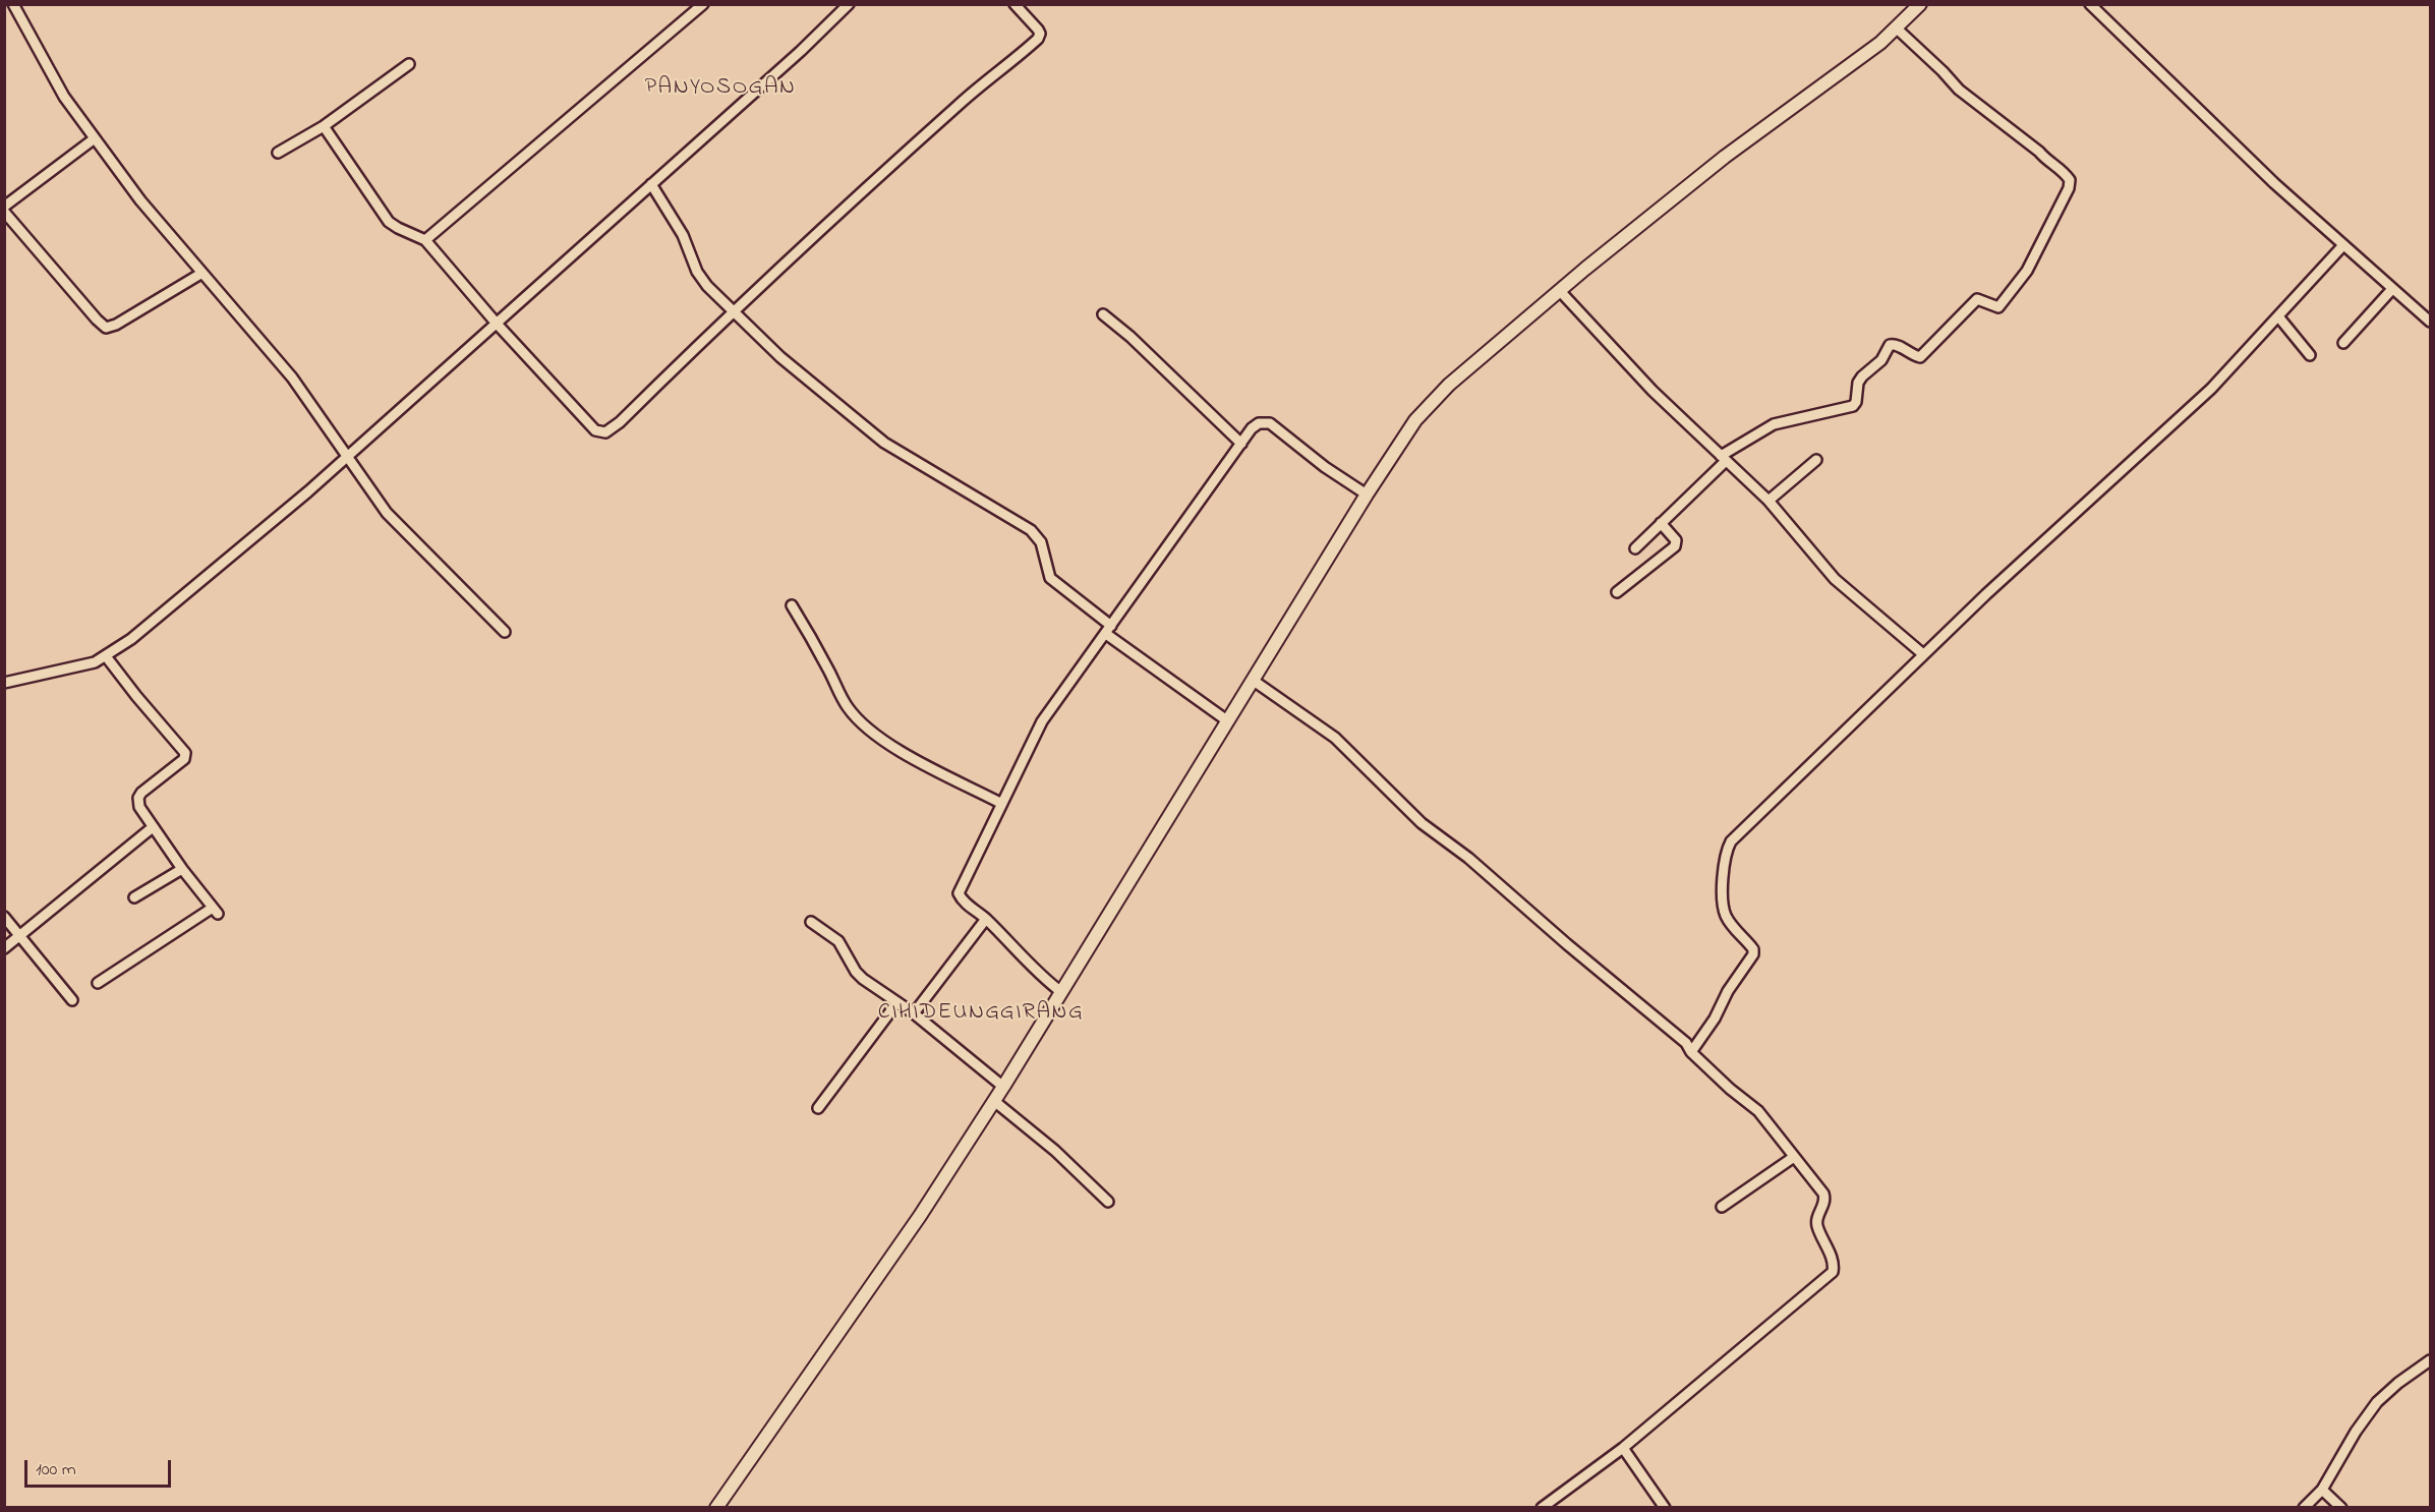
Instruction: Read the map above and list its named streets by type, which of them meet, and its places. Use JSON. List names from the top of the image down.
{
  "districts": ["PANYOSOGAN", "CIHIDEUNGGIRANG"],
  "scale_bar": "100 m"
}
